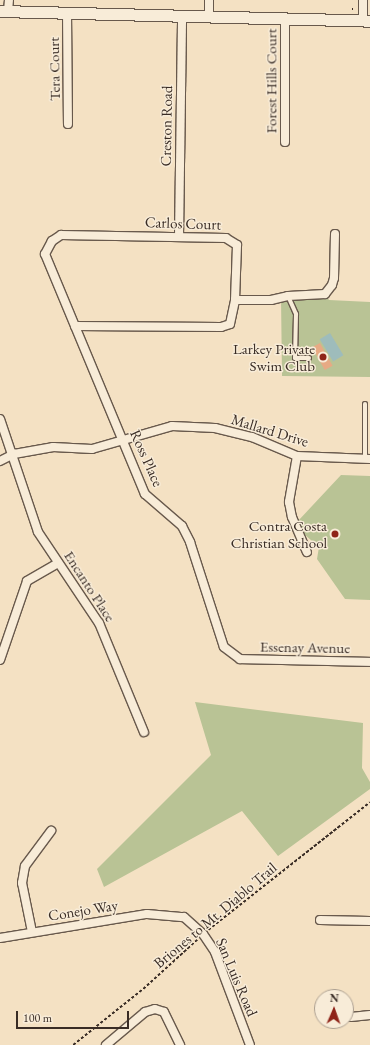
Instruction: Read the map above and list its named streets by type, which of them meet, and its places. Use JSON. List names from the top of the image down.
{
  "streets": {
    "street": [
      "Tera Court",
      "Forest Hills Court",
      "Creston Road",
      "Carlos Court",
      "Mallard Drive",
      "Ross Place",
      "Encanto Place",
      "Essenay Avenue",
      "Conejo Way",
      "San Luis Road"
    ],
    "path": ["Briones to Mt. Diablo Trail"]
  },
  "crossings": [
    ["Creston Road", "Carlos Court"],
    ["Carlos Court", "Ross Place"],
    ["Mallard Drive", "Ross Place"],
    ["Mallard Drive", "Encanto Place"],
    ["Ross Place", "Essenay Avenue"],
    ["Conejo Way", "San Luis Road"],
    ["Briones to Mt. Diablo Trail", "San Luis Road"]
  ],
  "places": ["Larkey Private Swim Club", "Contra Costa Christian School"],
  "scale_bar": "100 m",
  "north": "top"
}
